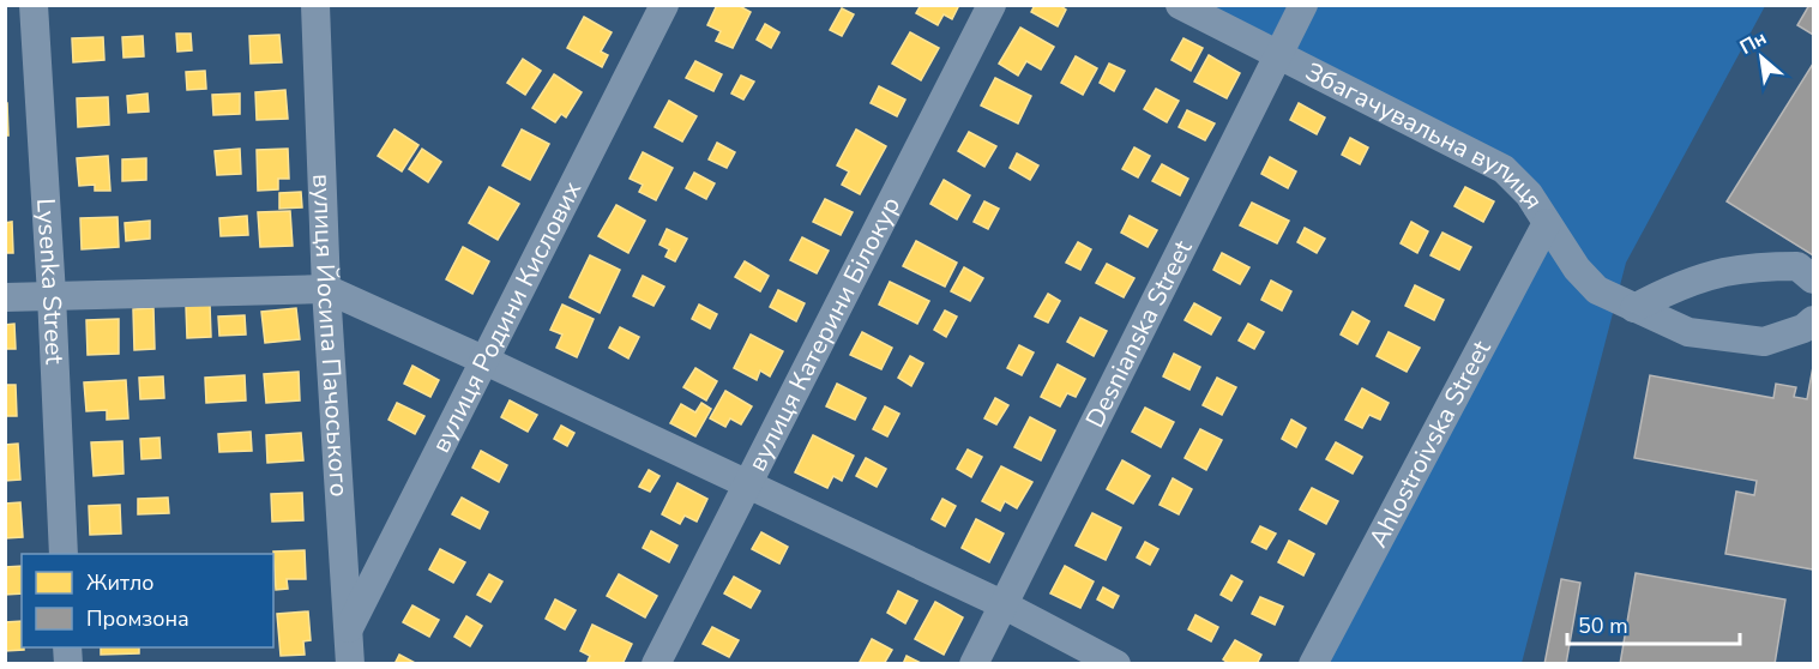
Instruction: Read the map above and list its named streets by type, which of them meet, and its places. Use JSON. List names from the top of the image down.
{
  "streets": {
    "street": [
      "Збагачувальна вулиця",
      "Lysenka Street",
      "вулиця Родини Кислових",
      "вулиця Йосипа Пачоського",
      "вулиця Катерини Білокур",
      "Desnianska Street",
      "Ahlostroivska Street"
    ]
  },
  "crossings": [
    ["Збагачувальна вулиця", "Desnianska Street"],
    ["Збагачувальна вулиця", "Ahlostroivska Street"],
    ["вулиця Родини Кислових", "вулиця Йосипа Пачоського"]
  ],
  "legend": ["Житло", "Промзона"],
  "scale_bar": "50 m",
  "north": "top left"
}
